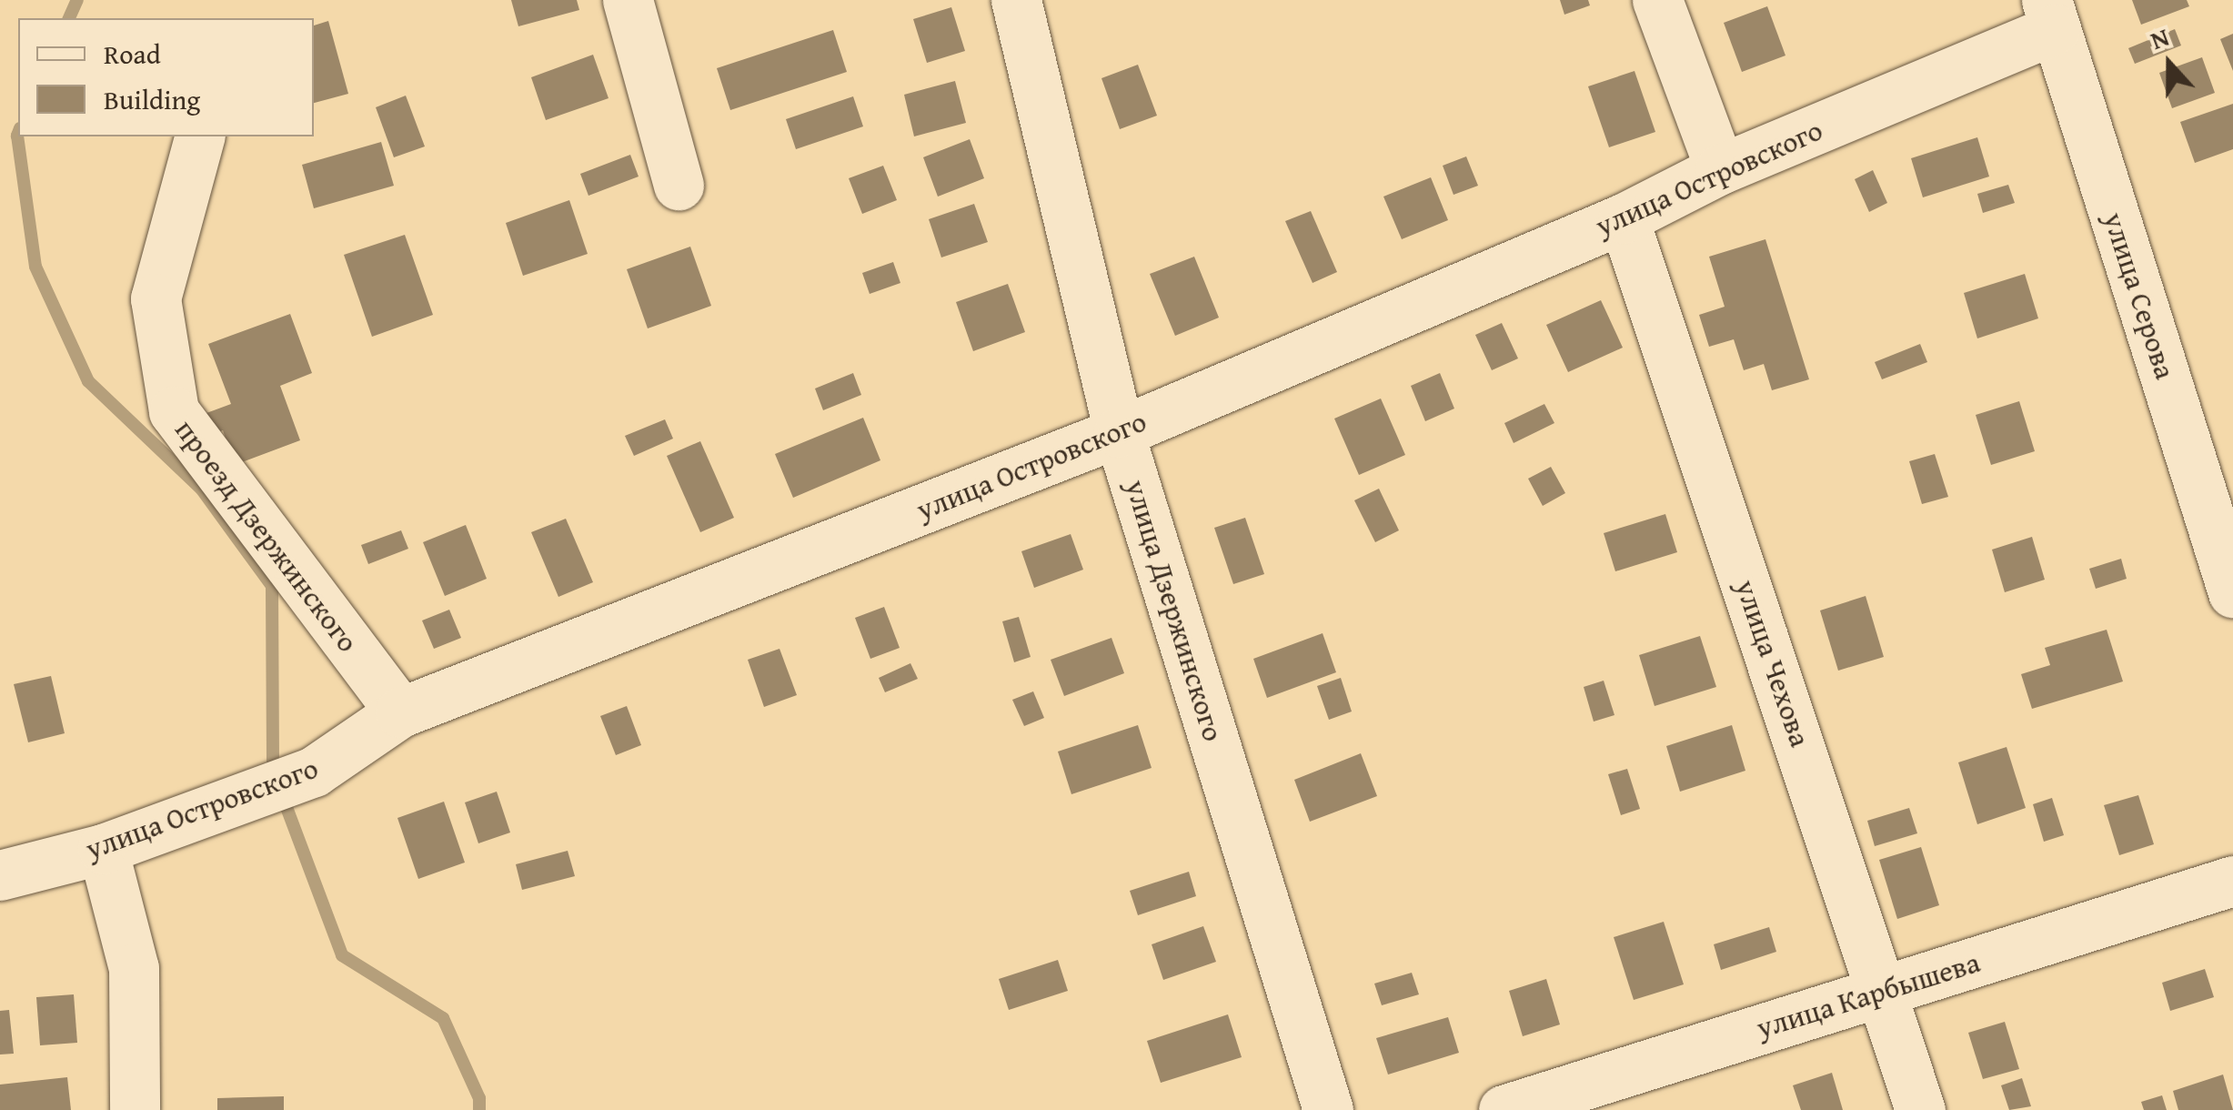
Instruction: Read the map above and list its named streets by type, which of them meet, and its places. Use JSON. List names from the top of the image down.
{
  "streets": {
    "street": [
      "улица Островского",
      "улица Серова",
      "проезд Дзержинского",
      "улица Дзержинского",
      "улица Чехова",
      "улица Карбышева"
    ]
  },
  "crossings": [
    ["улица Островского", "улица Серова"],
    ["улица Островского", "проезд Дзержинского"],
    ["улица Островского", "улица Дзержинского"],
    ["улица Островского", "улица Чехова"],
    ["улица Чехова", "улица Карбышева"]
  ],
  "legend": ["Road", "Building"],
  "north": "top"
}
